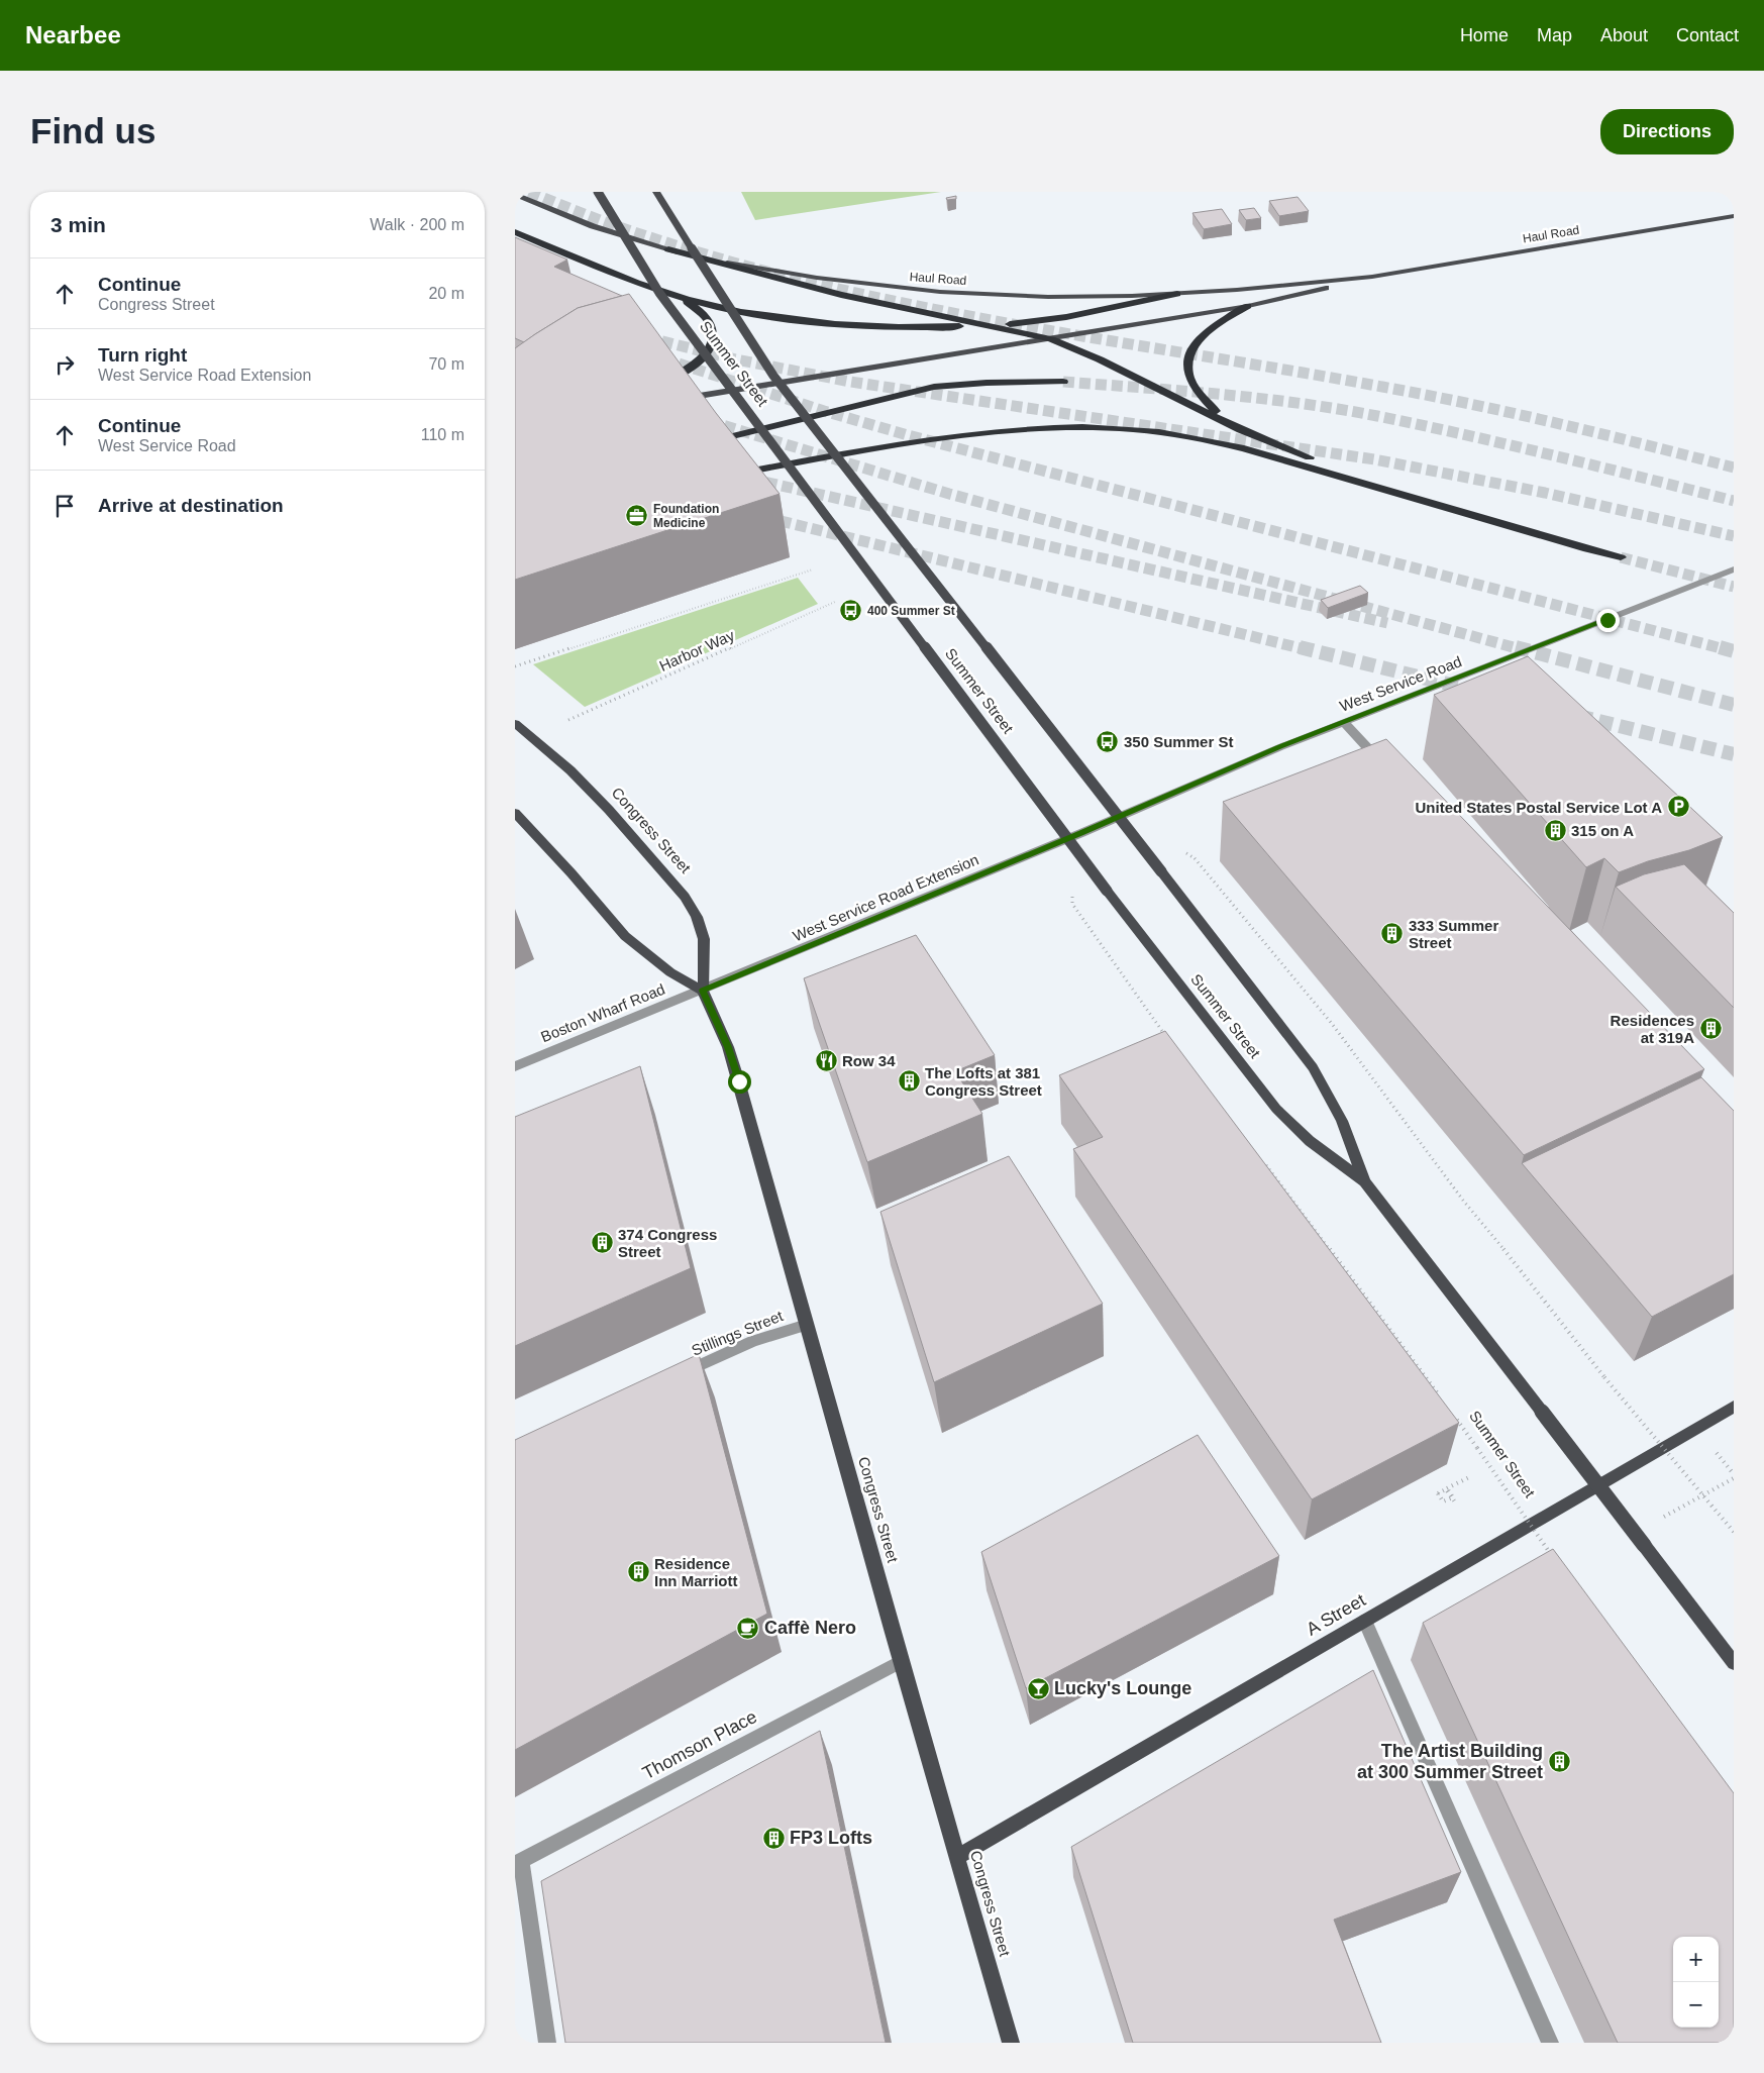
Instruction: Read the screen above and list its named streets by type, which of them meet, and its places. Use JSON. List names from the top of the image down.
{
  "streets": {
    "main road": [
      "Haul Road",
      "Summer Street",
      "Congress Street",
      "A Street"
    ],
    "street": [
      "West Service Road",
      "West Service Road Extension",
      "Boston Wharf Road",
      "Stillings Street",
      "Thomson Place"
    ],
    "path": ["Harbor Way"]
  },
  "crossings": [
    ["West Service Road", "West Service Road Extension"],
    ["Congress Street", "West Service Road Extension"],
    ["Congress Street", "Boston Wharf Road"],
    ["Congress Street", "Stillings Street"],
    ["Congress Street", "A Street"],
    ["Congress Street", "Thomson Place"],
    ["West Service Road Extension", "Boston Wharf Road"]
  ],
  "places": {
    "office": ["Foundation Medicine"],
    "bus stop": ["400 Summer St", "350 Summer St"],
    "parking": ["United States Postal Service Lot A"],
    "building": [
      "315 on A",
      "333 Summer Street",
      "Residences at 319A",
      "The Lofts at 381 Congress Street",
      "374 Congress Street",
      "Residence Inn Marriott",
      "The Artist Building at 300 Summer Street",
      "FP3 Lofts"
    ],
    "restaurant": ["Row 34"],
    "cafe": ["Caffè Nero"],
    "bar": ["Lucky's Lounge"]
  },
  "page": {
    "header": "Nearbee",
    "nav": [
      "Home",
      "Map",
      "About",
      "Contact"
    ],
    "buttons": "Directions",
    "title": "Find us",
    "heading": ["3 min", "Walk · 200 m"],
    "list": [
      ["Continue", "Congress Street", "20 m"],
      ["Turn right", "West Service Road Extension", "70 m"],
      ["Continue", "West Service Road", "110 m"],
      "Arrive at destination"
    ],
    "map_buttons": ["+", "−"]
  }
}
